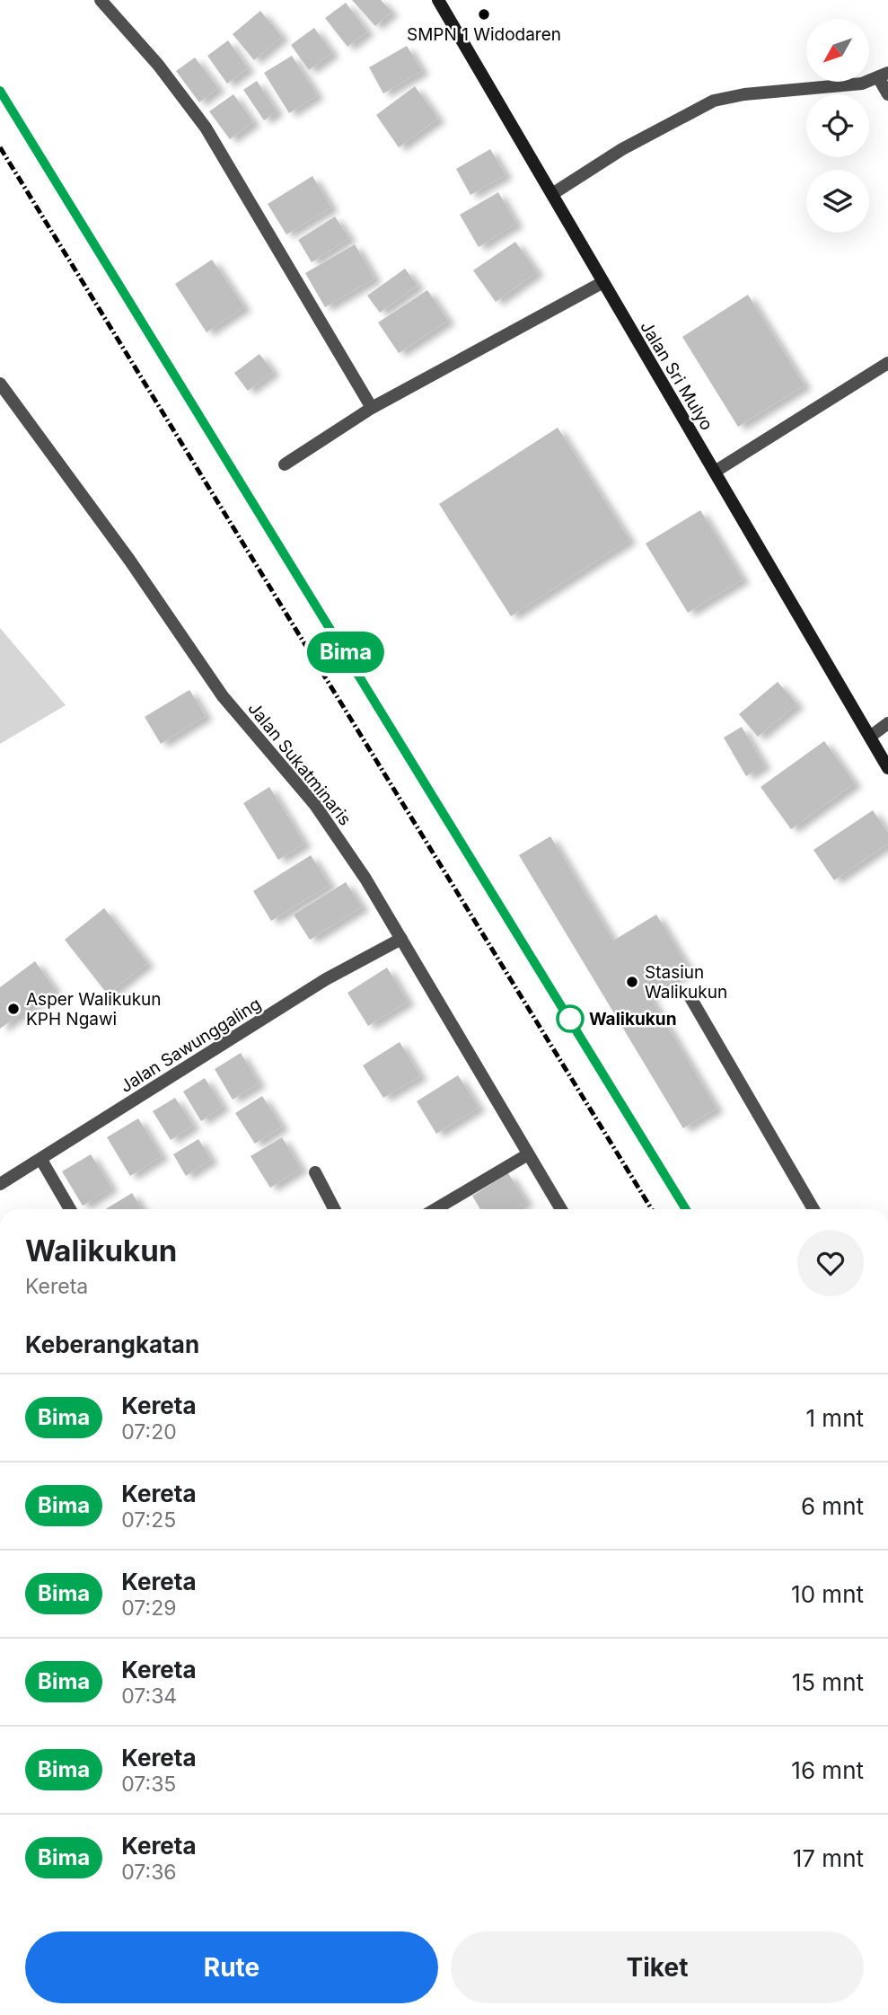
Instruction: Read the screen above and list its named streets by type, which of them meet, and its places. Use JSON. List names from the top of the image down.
{
  "streets": {
    "main road": ["Jalan Sri Mulyo"],
    "street": ["Jalan Sukatminaris", "Jalan Sawunggaling"]
  },
  "crossings": [
    ["Jalan Sukatminaris", "Jalan Sawunggaling"]
  ],
  "places": [
    "SMPN 1 Widodaren",
    "Stasiun Walikukun",
    "Asper Walikukun KPH Ngawi",
    "Walikukun"
  ],
  "north": "bottom left",
  "page": {
    "on_map": "Bima",
    "heading": [
      ["Walikukun", "Kereta"],
      "Keberangkatan"
    ],
    "list": [
      {
        "mark": "Bima",
        "name": "Kereta",
        "note": "07:20",
        "value": "1 mnt"
      },
      {
        "mark": "Bima",
        "name": "Kereta",
        "note": "07:25",
        "value": "6 mnt"
      },
      {
        "mark": "Bima",
        "name": "Kereta",
        "note": "07:29",
        "value": "10 mnt"
      },
      {
        "mark": "Bima",
        "name": "Kereta",
        "note": "07:34",
        "value": "15 mnt"
      },
      {
        "mark": "Bima",
        "name": "Kereta",
        "note": "07:35",
        "value": "16 mnt"
      },
      {
        "mark": "Bima",
        "name": "Kereta",
        "note": "07:36",
        "value": "17 mnt"
      }
    ],
    "buttons": ["Rute", "Tiket"]
  }
}
